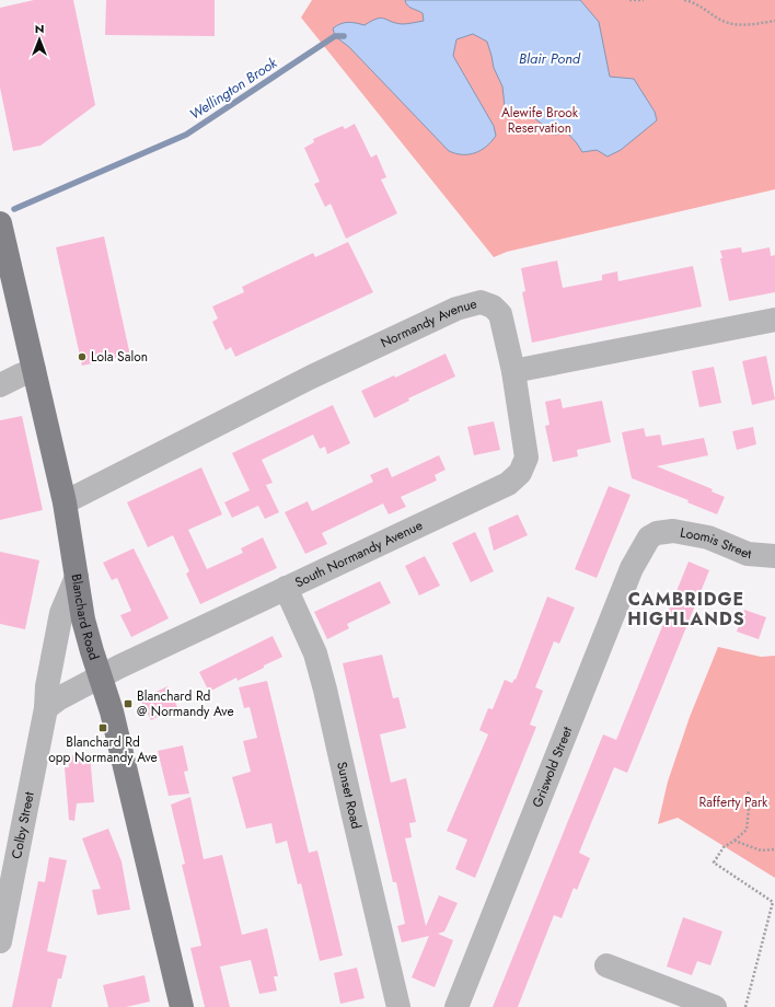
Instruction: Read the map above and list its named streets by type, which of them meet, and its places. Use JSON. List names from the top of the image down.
{
  "streets": {
    "main road": ["Blanchard Road"],
    "street": [
      "Normandy Avenue",
      "Loomis Street",
      "South Normandy Avenue",
      "Griswold Street",
      "Sunset Road",
      "Colby Street"
    ]
  },
  "crossings": [
    ["Normandy Avenue", "South Normandy Avenue"],
    ["Normandy Avenue", "Blanchard Road"],
    ["Loomis Street", "Griswold Street"],
    ["South Normandy Avenue", "Blanchard Road"],
    ["South Normandy Avenue", "Sunset Road"],
    ["Blanchard Road", "Colby Street"]
  ],
  "districts": ["CAMBRIDGE HIGHLANDS"],
  "water": ["Blair Pond", "Wellington Brook"],
  "parks": ["Alewife Brook Reservation", "Rafferty Park"],
  "places": {
    "other": ["Lola Salon"],
    "transit": ["Blanchard Rd @ Normandy Ave", "Blanchard Rd opp Normandy Ave"]
  },
  "north": "top"
}
